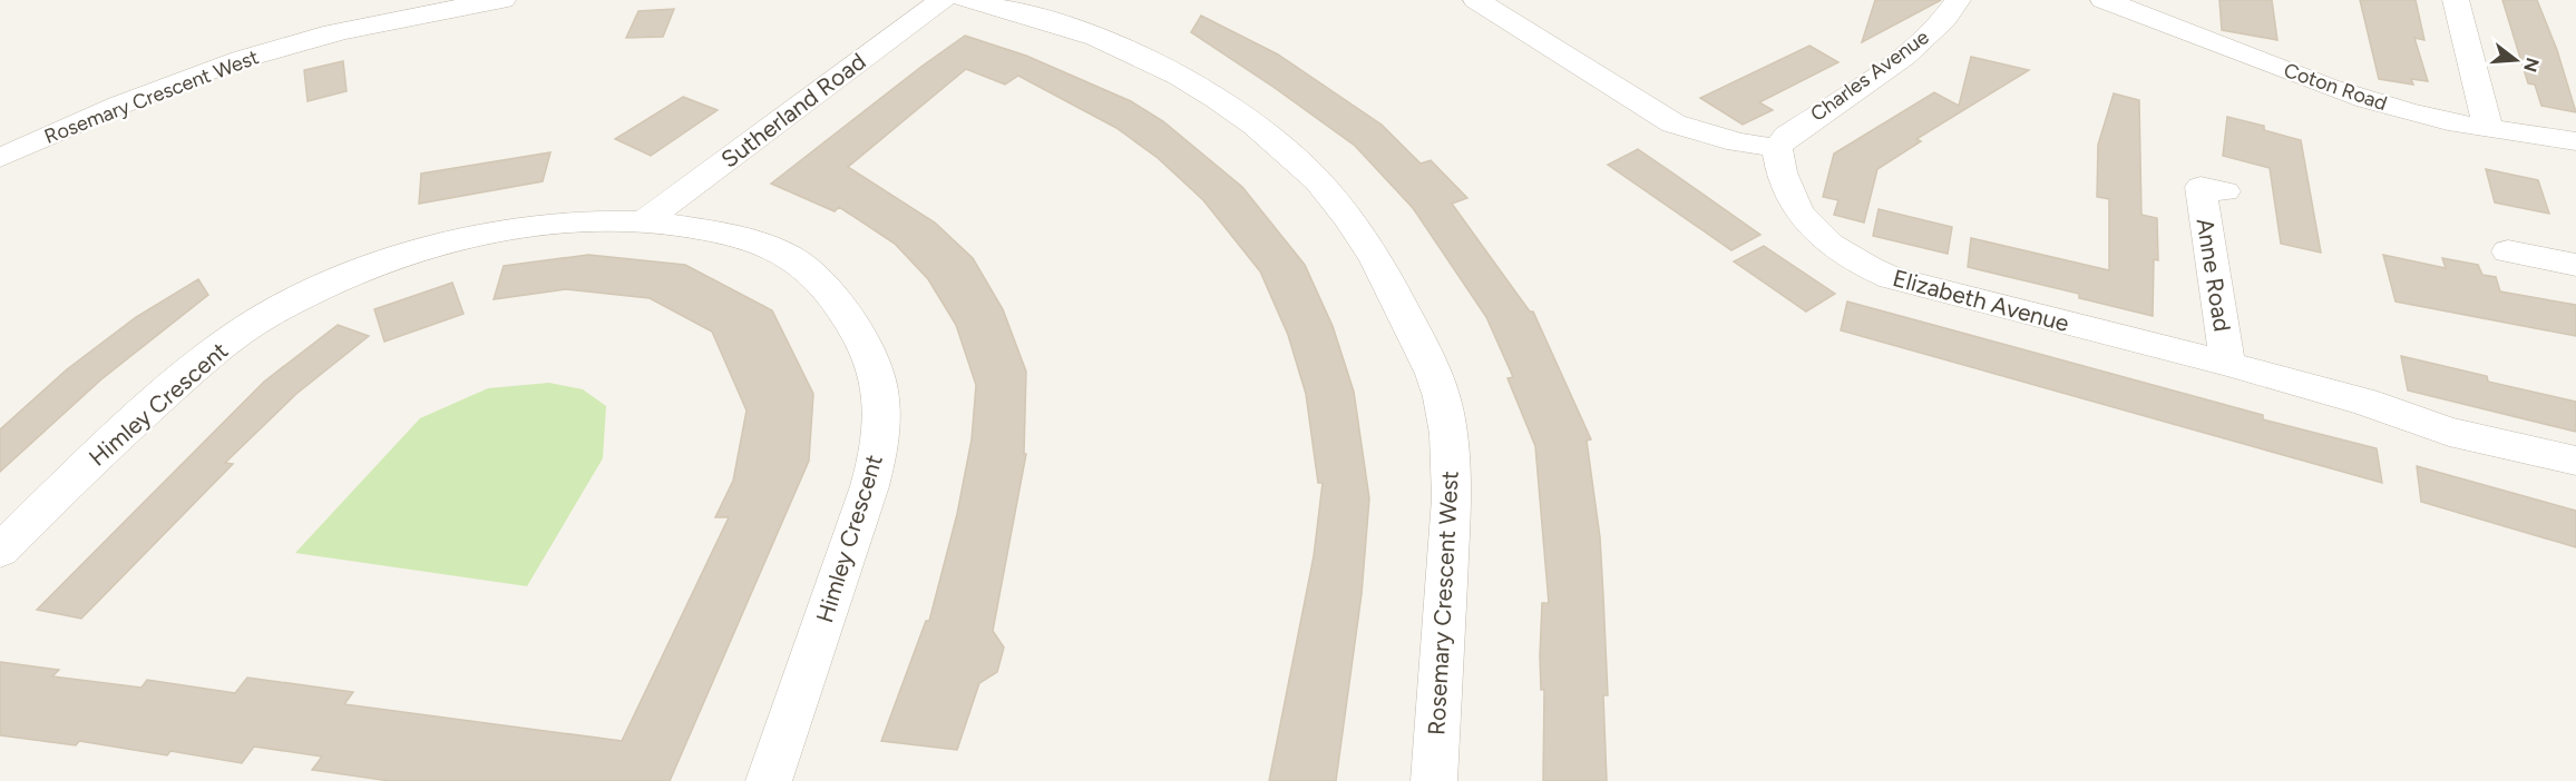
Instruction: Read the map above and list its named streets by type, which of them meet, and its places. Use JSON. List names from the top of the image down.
{
  "streets": {
    "street": [
      "Charles Avenue",
      "Coton Road",
      "Rosemary Crescent West",
      "Sutherland Road",
      "Anne Road",
      "Elizabeth Avenue",
      "Himley Crescent"
    ]
  },
  "crossings": [
    ["Charles Avenue", "Elizabeth Avenue"],
    ["Sutherland Road", "Himley Crescent"],
    ["Anne Road", "Elizabeth Avenue"]
  ],
  "north": "right"
}
